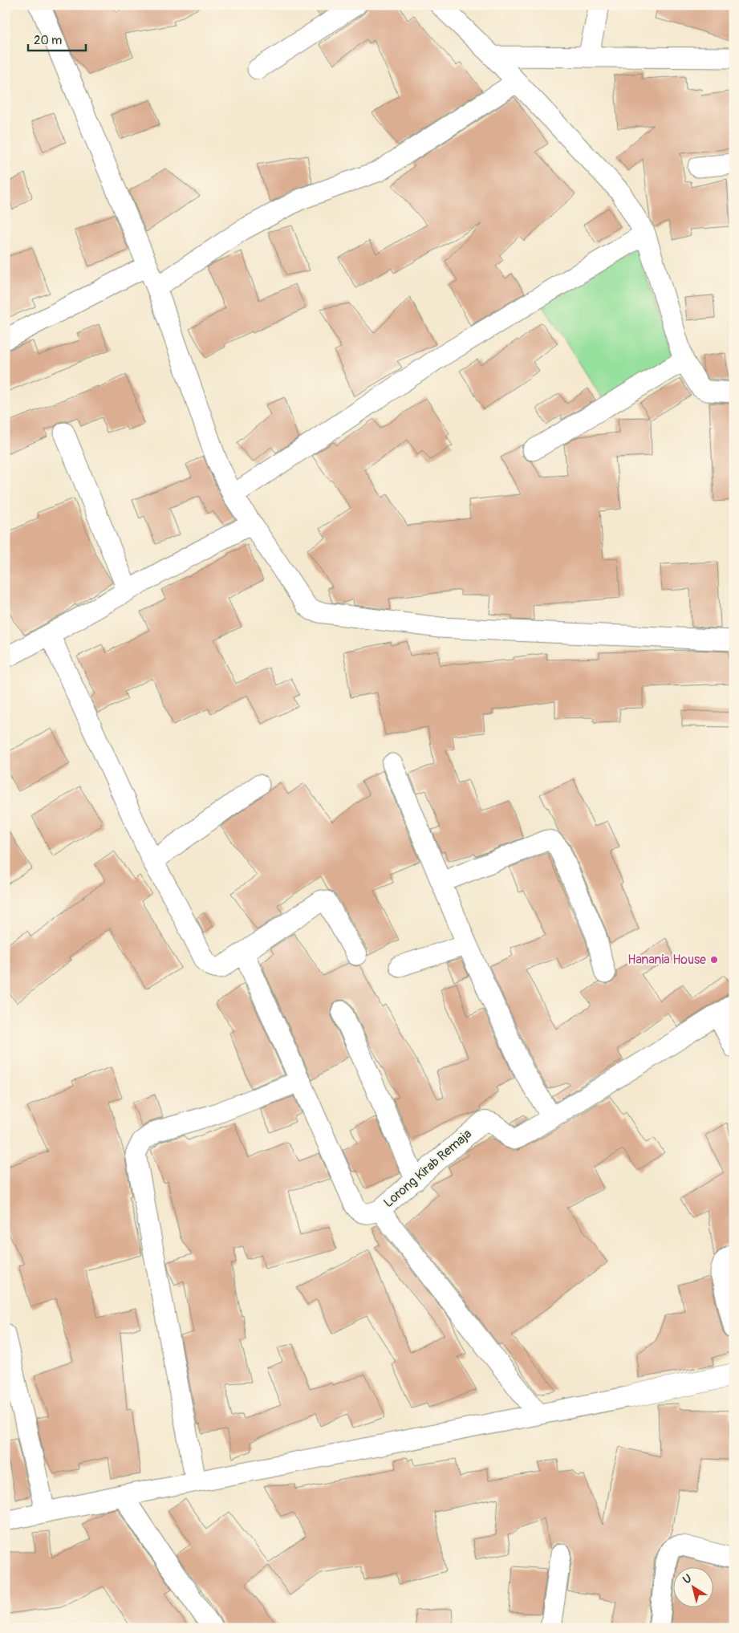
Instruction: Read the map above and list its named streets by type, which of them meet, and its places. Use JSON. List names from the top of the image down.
{
  "streets": {
    "street": ["Lorong Kirab Remaja"]
  },
  "places": ["Hanania House"],
  "scale_bar": "20 m",
  "north": "top left"
}
